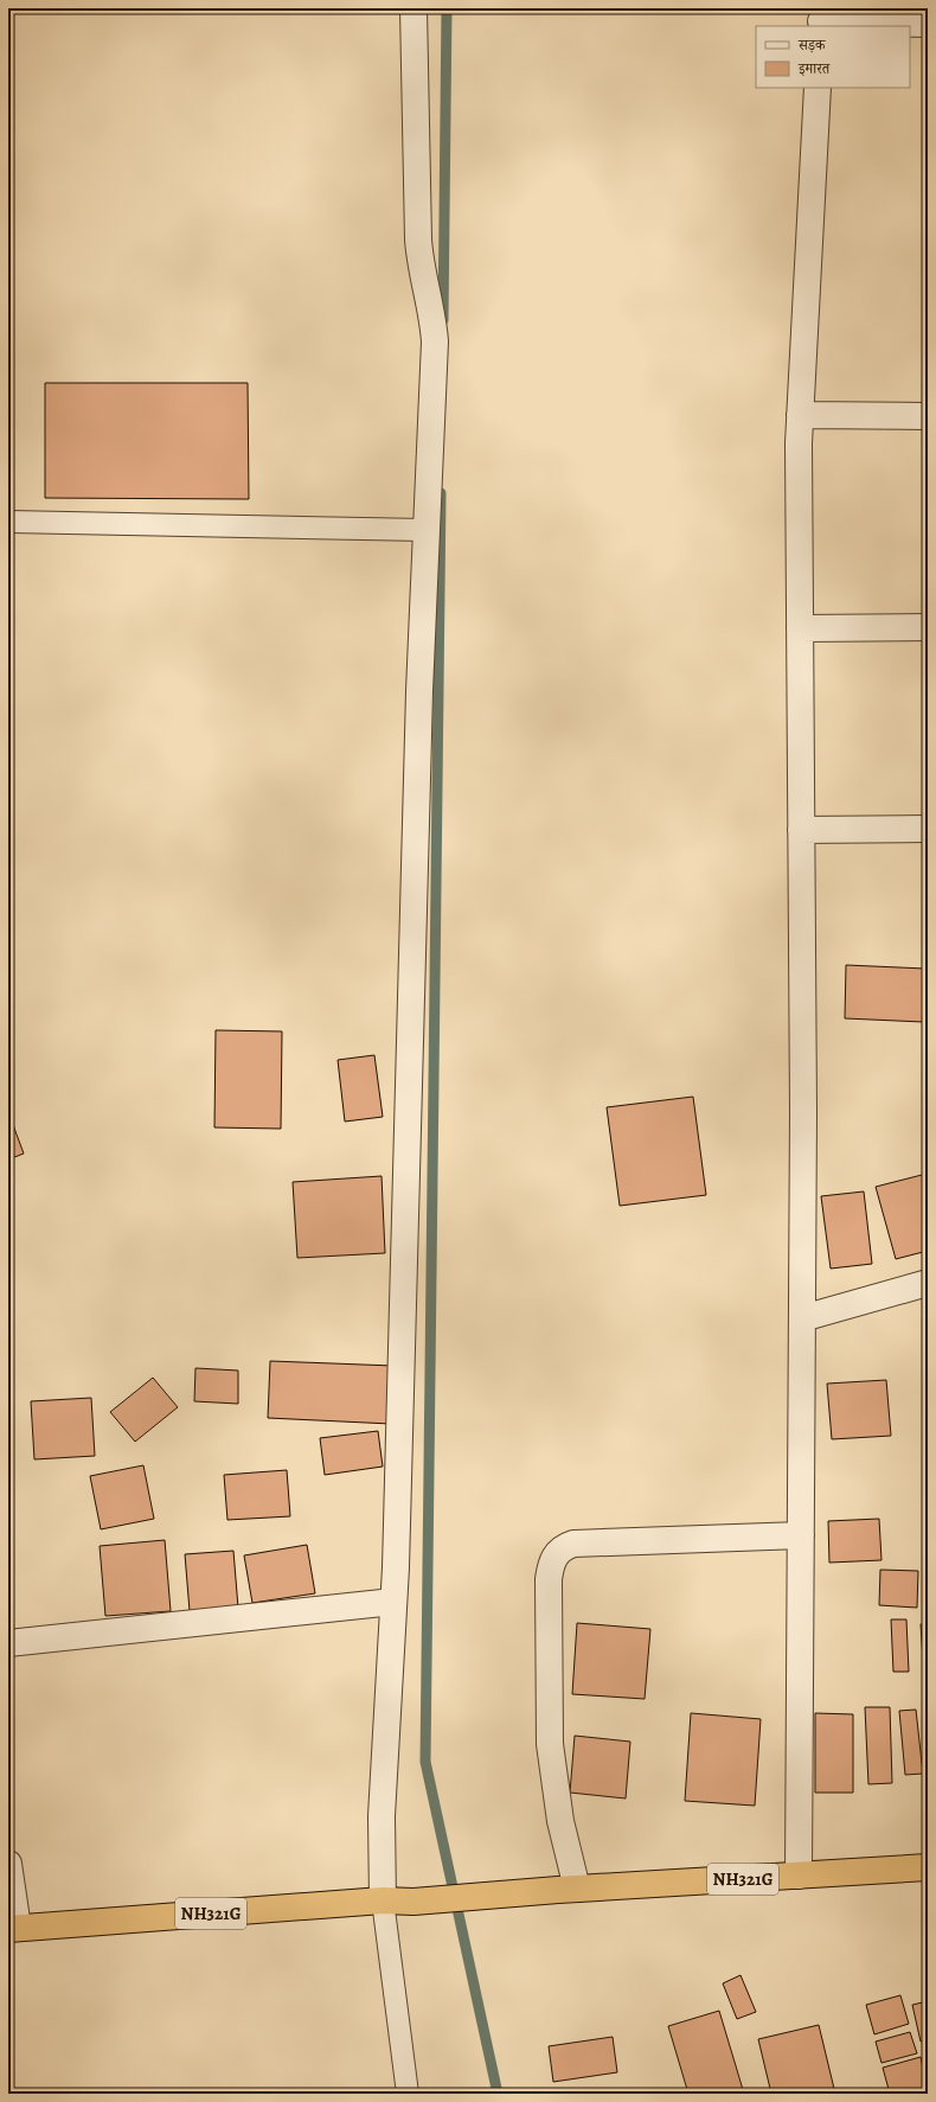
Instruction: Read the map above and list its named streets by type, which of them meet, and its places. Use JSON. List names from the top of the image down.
{
  "streets": {
    "highway": ["NH321G"]
  },
  "legend": ["सड़क", "इमारत"]
}
